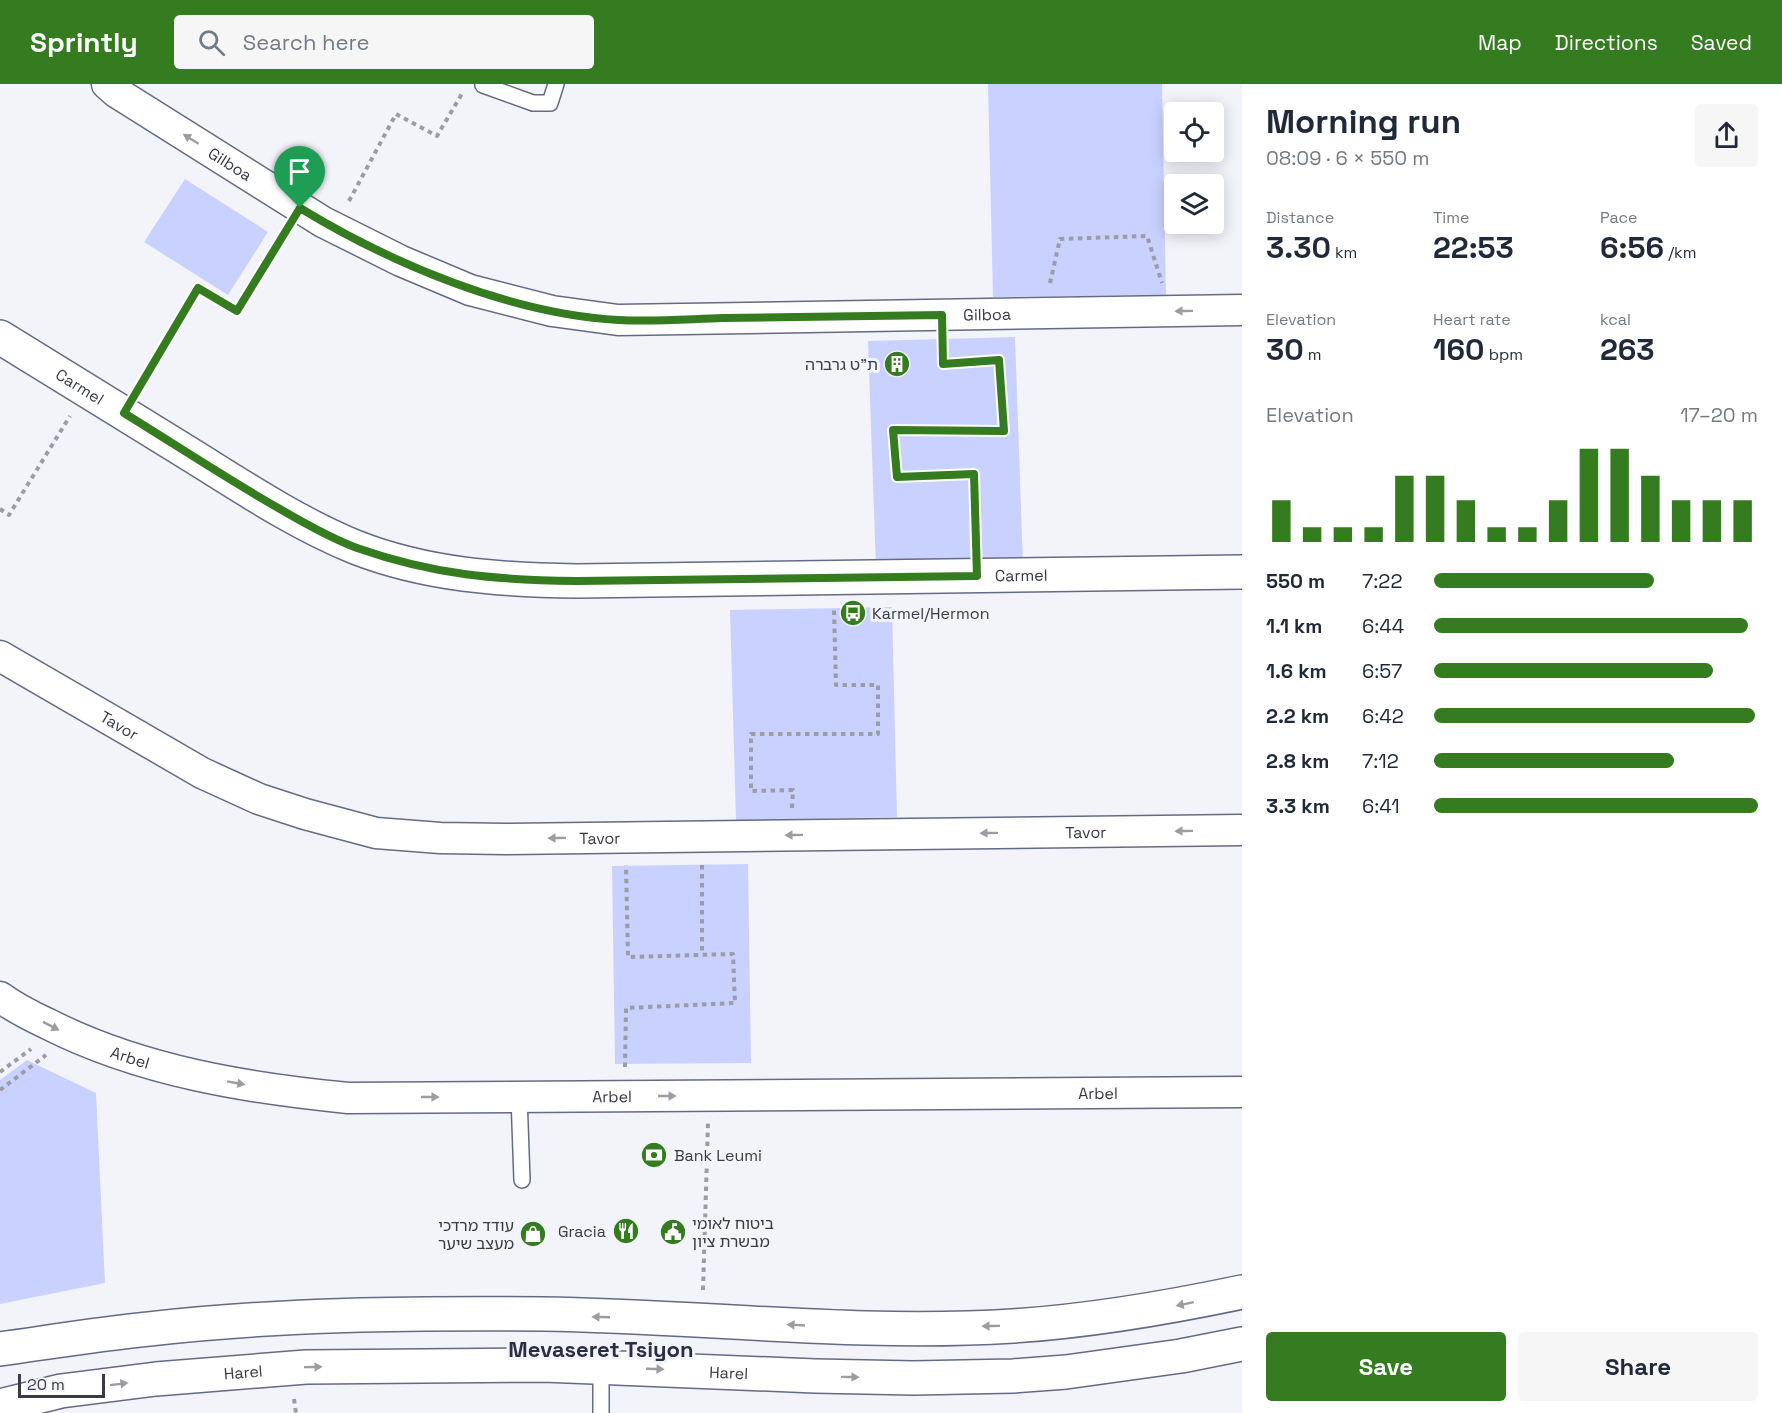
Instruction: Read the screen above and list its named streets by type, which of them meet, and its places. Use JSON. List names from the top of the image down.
{
  "streets": {
    "main road": ["Carmel", "Harel"],
    "street": ["Gilboa", "Tavor", "Arbel"]
  },
  "one_way": ["Tavor", "Arbel"],
  "districts": ["Mevaseret Tsiyon"],
  "places": {
    "building": ["ת\"ט גרברה"],
    "bus stop": ["Karmel/Hermon"],
    "bank": ["Bank Leumi"],
    "restaurant": ["Gracia"],
    "public building": ["ביטוח לאומי מבשרת ציון"],
    "shop": ["עודד מרדכי מעצב שיער"]
  },
  "scale_bar": "20 m",
  "page": {
    "header": "Sprintly",
    "search": "Search here",
    "nav": ["Map", "Directions", "Saved"],
    "heading": ["Morning run", "08:09 · 6 × 550 m"],
    "stats": [
      ["Distance", "3.30 km"],
      ["Time", "22:53"],
      ["Pace", "6:56 /km"],
      ["Elevation", "30 m"],
      ["Heart rate", "160 bpm"],
      ["kcal", "263"]
    ],
    "chart": ["Elevation", "17–20 m"],
    "list": [
      {
        "name": "550 m",
        "note": "7:22"
      },
      {
        "name": "1.1 km",
        "note": "6:44"
      },
      {
        "name": "1.6 km",
        "note": "6:57"
      },
      {
        "name": "2.2 km",
        "note": "6:42"
      },
      {
        "name": "2.8 km",
        "note": "7:12"
      },
      {
        "name": "3.3 km",
        "note": "6:41"
      }
    ],
    "buttons": ["Save", "Share"],
    "scale": "20 m"
  }
}
